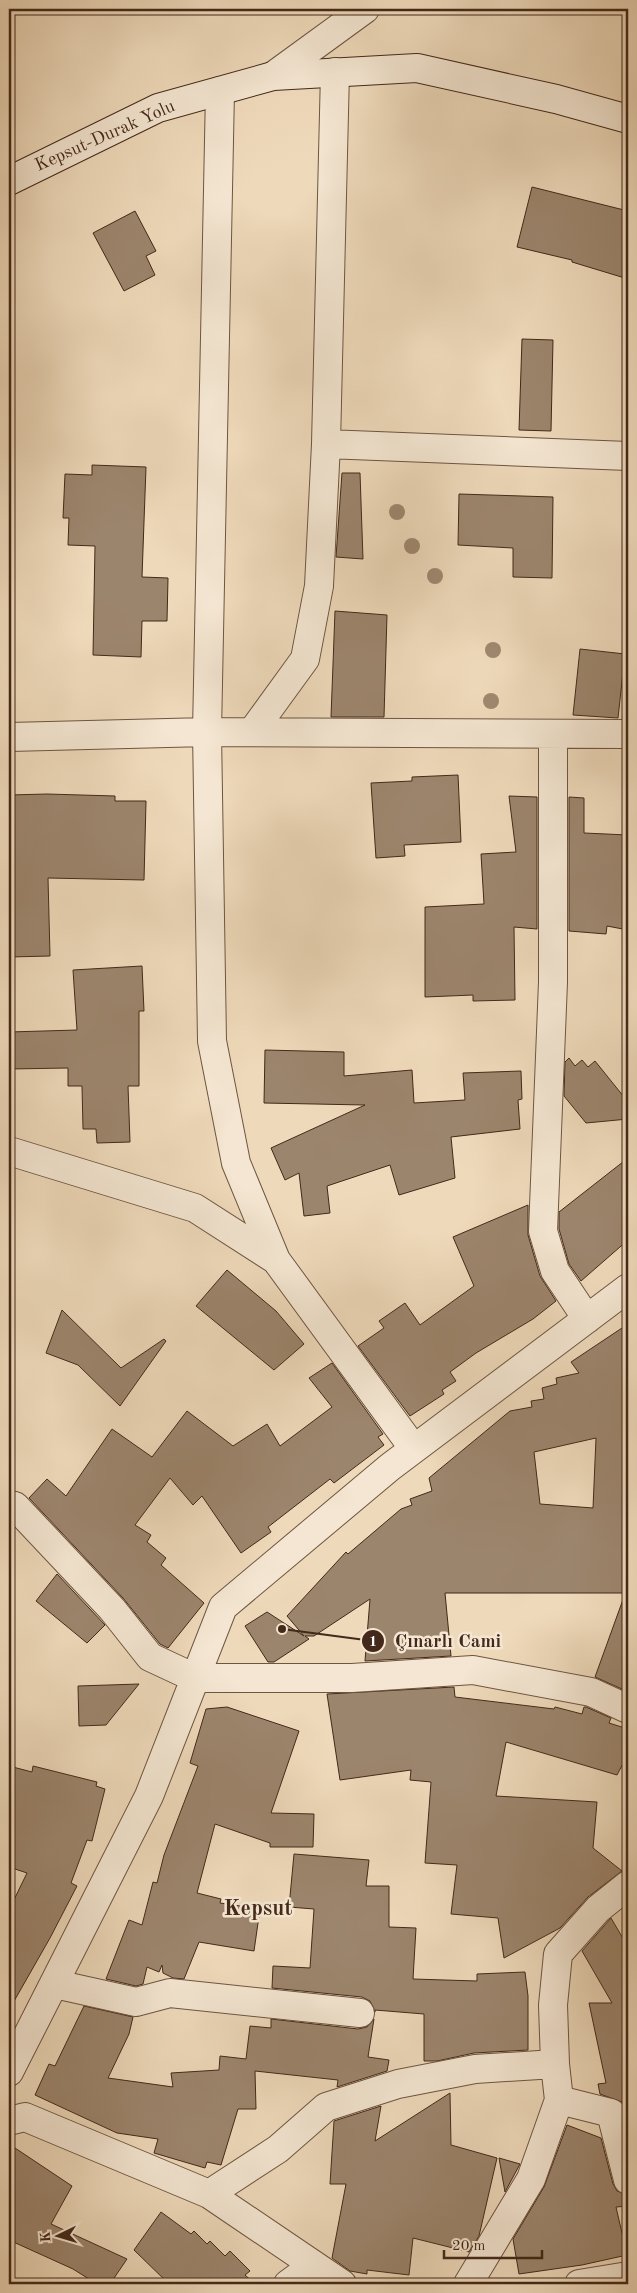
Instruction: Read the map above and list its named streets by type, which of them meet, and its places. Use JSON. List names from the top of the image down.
{
  "streets": {
    "street": ["Kepsut-Durak Yolu"]
  },
  "districts": ["Kepsut"],
  "places": ["Çınarlı Cami"],
  "scale_bar": "20 m",
  "north": "left"
}
